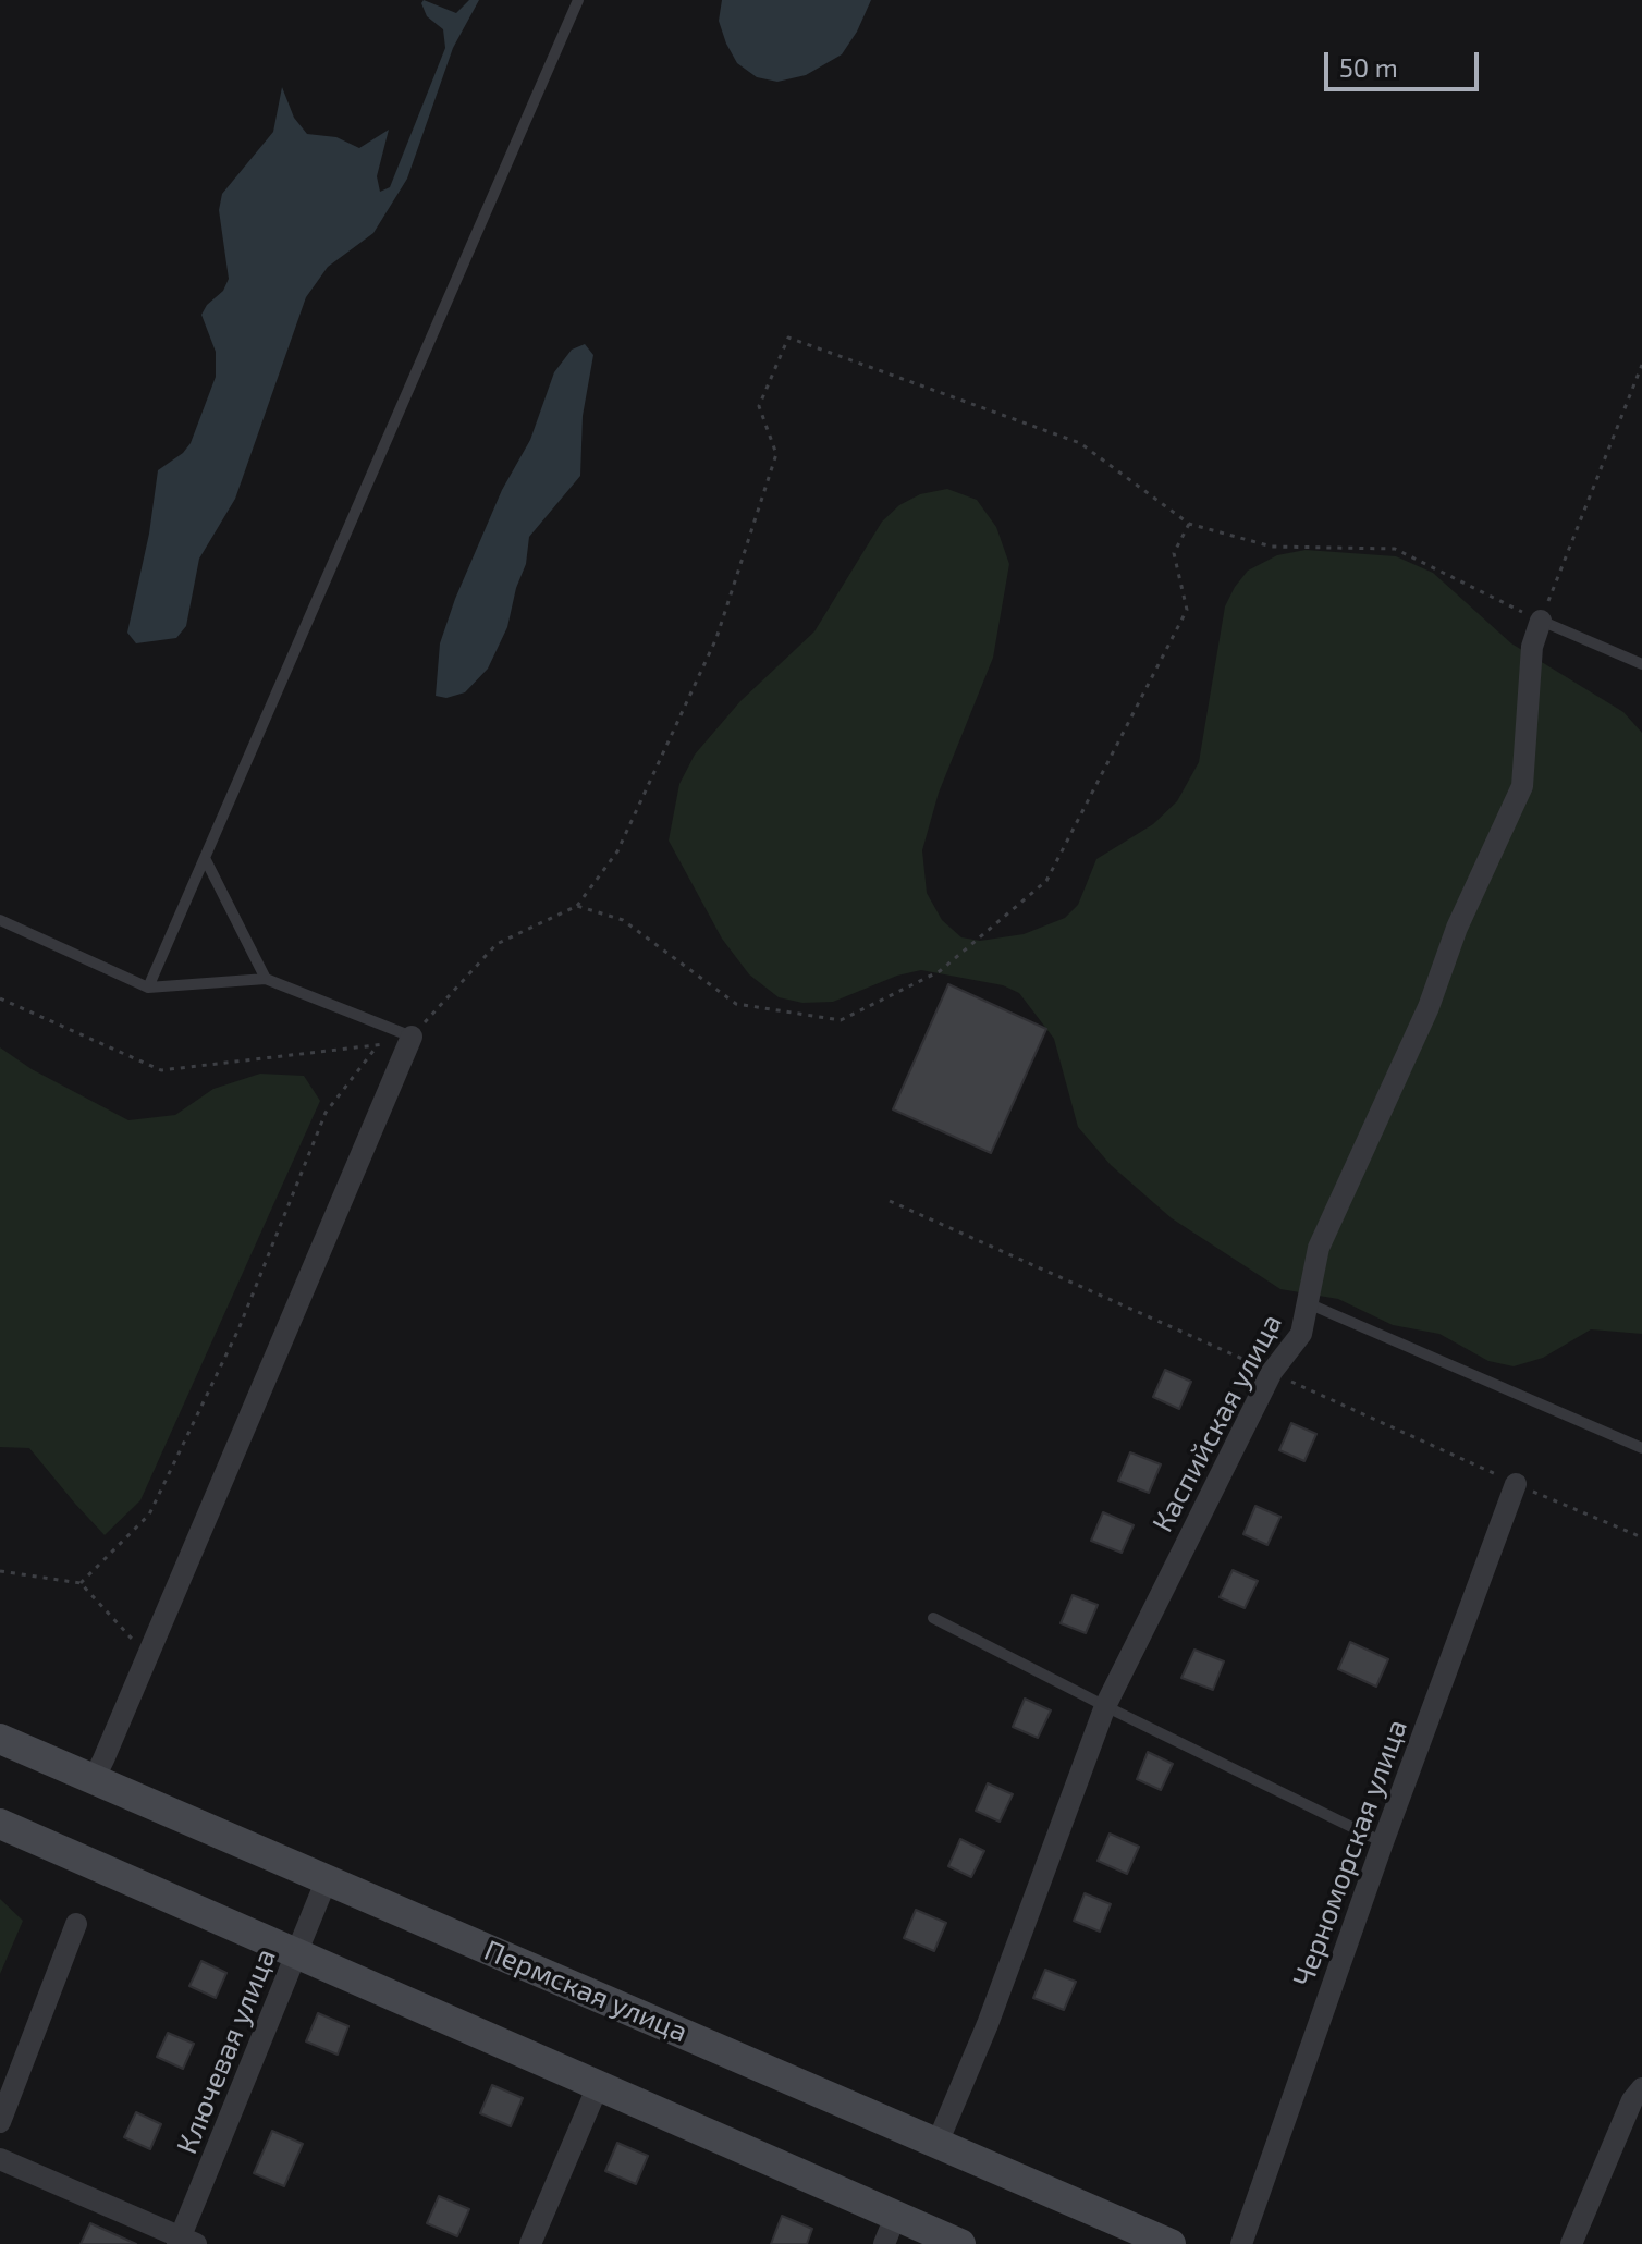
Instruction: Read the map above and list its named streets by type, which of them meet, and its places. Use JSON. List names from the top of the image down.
{
  "streets": {
    "street": [
      "Каспийская улица",
      "Черноморская улица",
      "Пермская улица",
      "Ключевая улица"
    ]
  },
  "crossings": [
    ["Каспийская улица", "Пермская улица"],
    ["Пермская улица", "Ключевая улица"]
  ],
  "scale_bar": "50 m"
}
